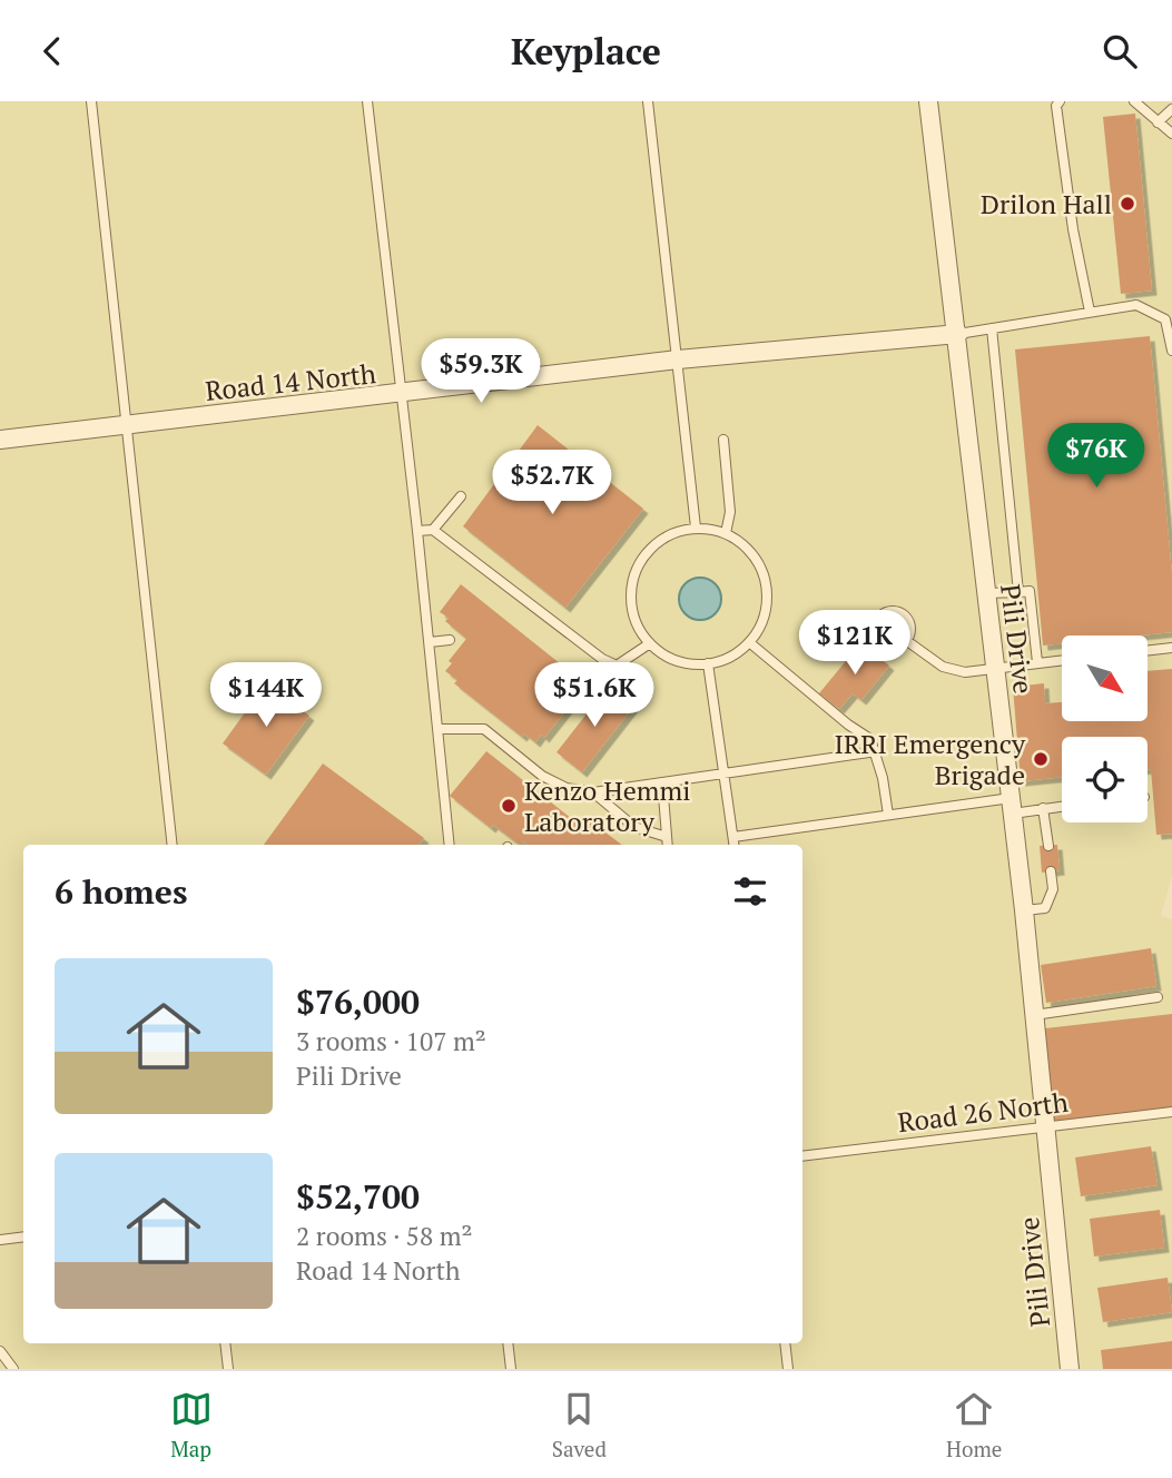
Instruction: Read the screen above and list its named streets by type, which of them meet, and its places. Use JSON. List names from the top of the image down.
{
  "streets": {
    "street": ["Road 14 North", "Pili Drive"],
    "lane": ["Road 26 North"]
  },
  "crossings": [
    ["Road 14 North", "Pili Drive"],
    ["Pili Drive", "Road 26 North"]
  ],
  "places": ["Drilon Hall", "IRRI Emergency Brigade", "Kenzo Hemmi Laboratory"],
  "north": "bottom right",
  "page": {
    "header": "Keyplace",
    "price": [
      "$59.3K",
      "$76K",
      "$52.7K",
      "$121K",
      "$144K",
      "$51.6K"
    ],
    "heading": "6 homes",
    "list": [
      {
        "name": "$76,000",
        "note": "3 rooms · 107 m² · Pili Drive"
      },
      {
        "name": "$52,700",
        "note": "2 rooms · 58 m² · Road 14 North"
      }
    ],
    "tabs": ["Map", "Saved", "Home"]
  }
}
